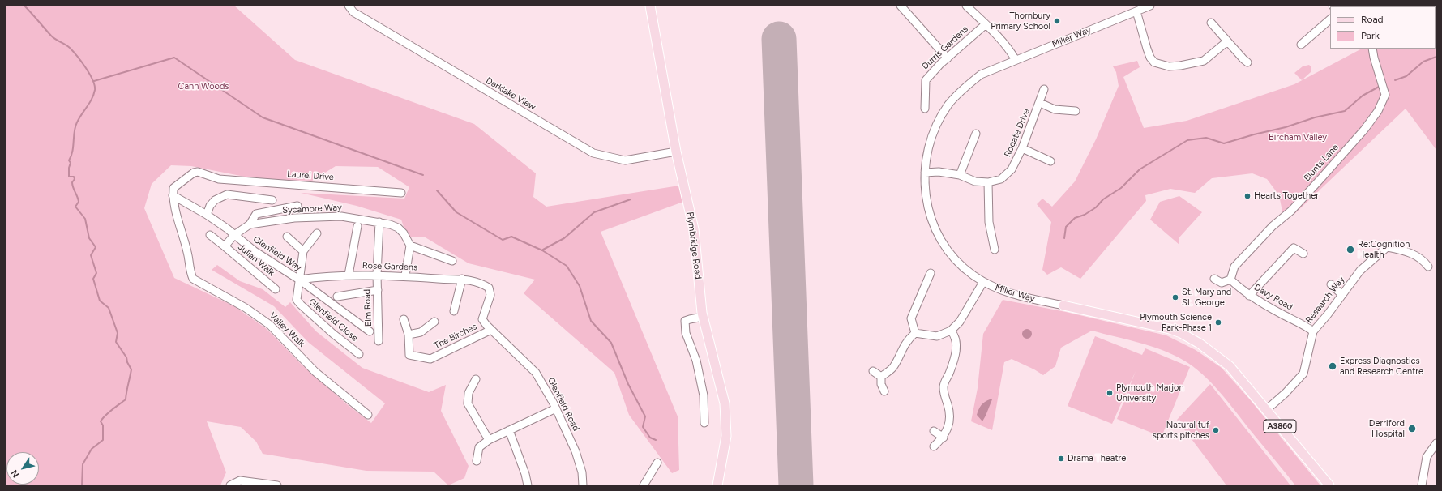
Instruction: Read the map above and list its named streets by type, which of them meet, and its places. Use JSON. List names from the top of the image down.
{
  "streets": {
    "main road": ["Miller Way", "Plymbridge Road", "A3860"],
    "street": [
      "Durris Gardens",
      "Darklake View",
      "Rogate Drive",
      "Blunts Lane",
      "Laurel Drive",
      "Sycamore Way",
      "Glenfield Way",
      "Julian Walk",
      "Rose Gardens",
      "Davy Road",
      "Research Way",
      "Elm Road",
      "Glenfield Close",
      "Valley Walk",
      "The Birches",
      "Glenfield Road"
    ]
  },
  "crossings": [
    ["Miller Way", "Rogate Drive"],
    ["Miller Way", "Research Way"],
    ["Miller Way", "A3860"],
    ["Darklake View", "Plymbridge Road"],
    ["Blunts Lane", "Davy Road"],
    ["Laurel Drive", "Glenfield Way"],
    ["Laurel Drive", "Valley Walk"],
    ["Sycamore Way", "Glenfield Way"],
    ["Sycamore Way", "Julian Walk"],
    ["Sycamore Way", "Elm Road"],
    ["Glenfield Way", "Julian Walk"],
    ["Glenfield Way", "Rose Gardens"],
    ["Glenfield Way", "Glenfield Close"],
    ["Glenfield Way", "Valley Walk"],
    ["Rose Gardens", "Elm Road"],
    ["Rose Gardens", "Glenfield Close"],
    ["Rose Gardens", "Glenfield Road"],
    ["Davy Road", "Research Way"],
    ["Research Way", "A3860"],
    ["The Birches", "Glenfield Road"]
  ],
  "parks": ["Cann Woods", "Bircham Valley"],
  "places": [
    "Thornbury Primary School",
    "Hearts Together",
    "Re:Cognition Health",
    "St. Mary and St. George",
    "Plymouth Science Park-Phase 1",
    "Express Diagnostics and Research Centre",
    "Plymouth Marjon University",
    "Derriford Hospital",
    "Natural tuf sports pitches",
    "Drama Theatre"
  ],
  "legend": ["Road", "Park"],
  "north": "bottom left"
}
